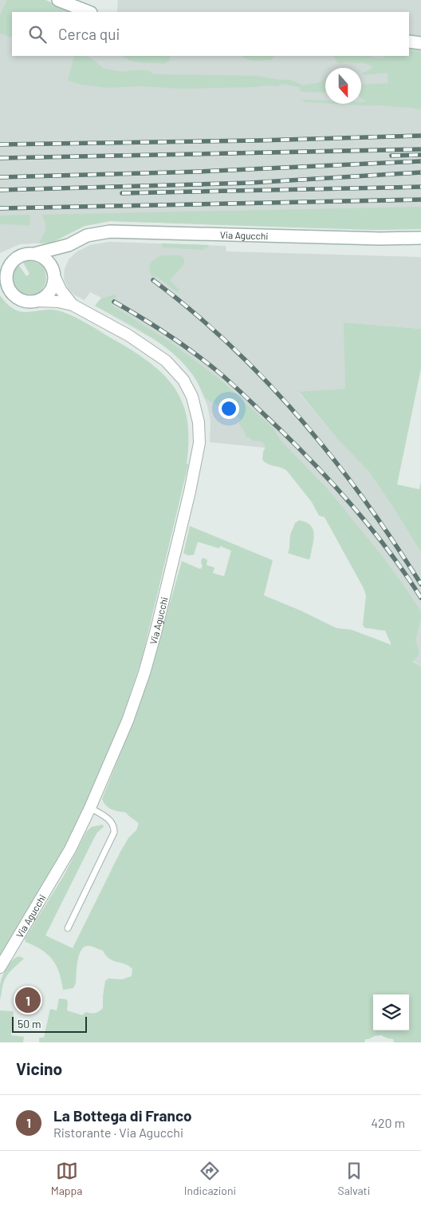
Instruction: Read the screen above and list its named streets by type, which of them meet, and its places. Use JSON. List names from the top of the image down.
{
  "streets": {
    "street": ["Via Agucchi"]
  },
  "scale_bar": "50 m",
  "north": "bottom",
  "page": {
    "search": "Cerca qui",
    "pins": "1",
    "scale": "50 m",
    "heading": "Vicino",
    "list": [
      {
        "mark": "1",
        "name": "La Bottega di Franco",
        "note": "Ristorante · Via Agucchi",
        "value": "420 m"
      }
    ],
    "nav": ["Mappa", "Indicazioni", "Salvati"]
  }
}
